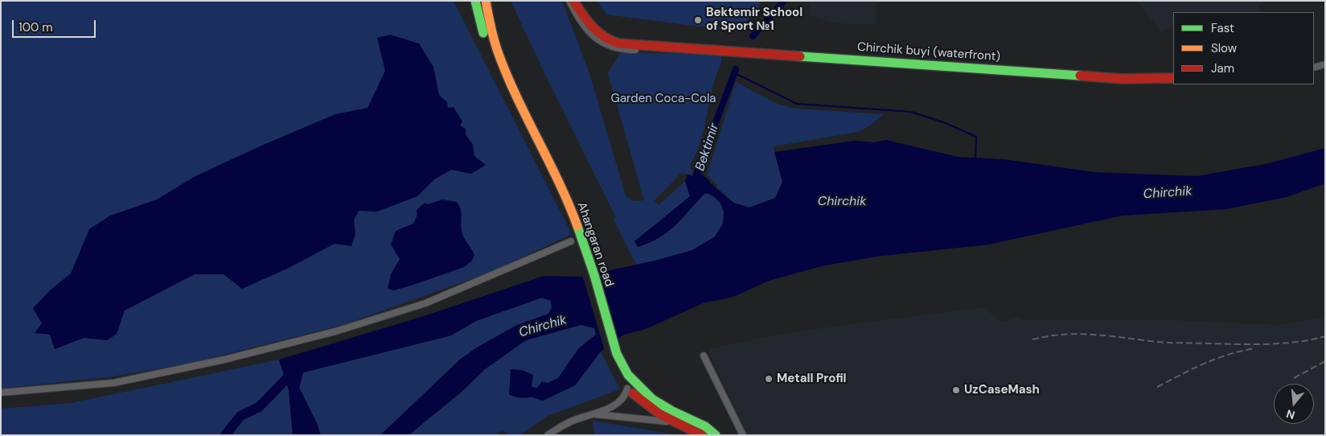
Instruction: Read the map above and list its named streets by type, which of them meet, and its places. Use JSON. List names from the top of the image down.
{
  "streets": {
    "main road": ["Chirchik buyi (waterfront)", "Ahangaran road"]
  },
  "water": ["Bektimir", "Chirchik"],
  "parks": ["Garden Coca-Cola"],
  "places": ["Bektemir School of Sport №1", "Metall Profil", "UzCaseMash"],
  "legend": ["Fast", "Slow", "Jam"],
  "scale_bar": "100 m",
  "north": "bottom"
}
